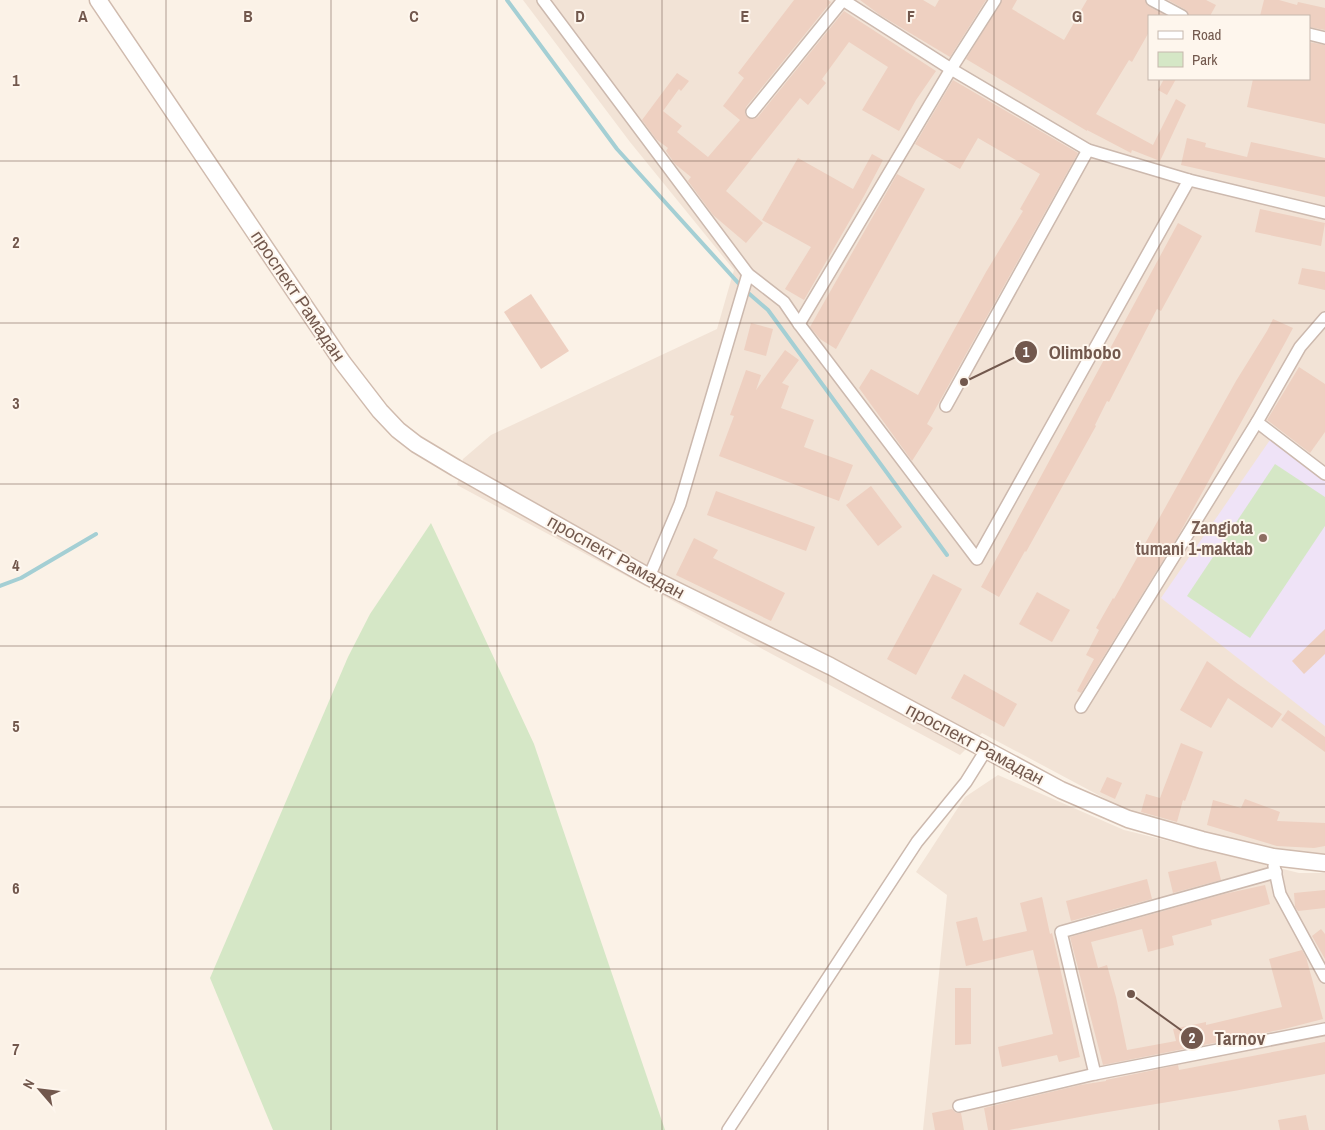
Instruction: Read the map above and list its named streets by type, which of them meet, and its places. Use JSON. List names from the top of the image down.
{
  "streets": {
    "main road": ["проспект Рамадан"]
  },
  "places": ["Olimbobo", "Zangiota tumani 1-maktab", "Tarnov"],
  "legend": ["Road", "Park"],
  "north": "top left",
  "grid": {
    "columns": [
      "A",
      "B",
      "C",
      "D",
      "E",
      "F",
      "G"
    ],
    "rows": [
      "1",
      "2",
      "3",
      "4",
      "5",
      "6",
      "7"
    ]
  }
}
